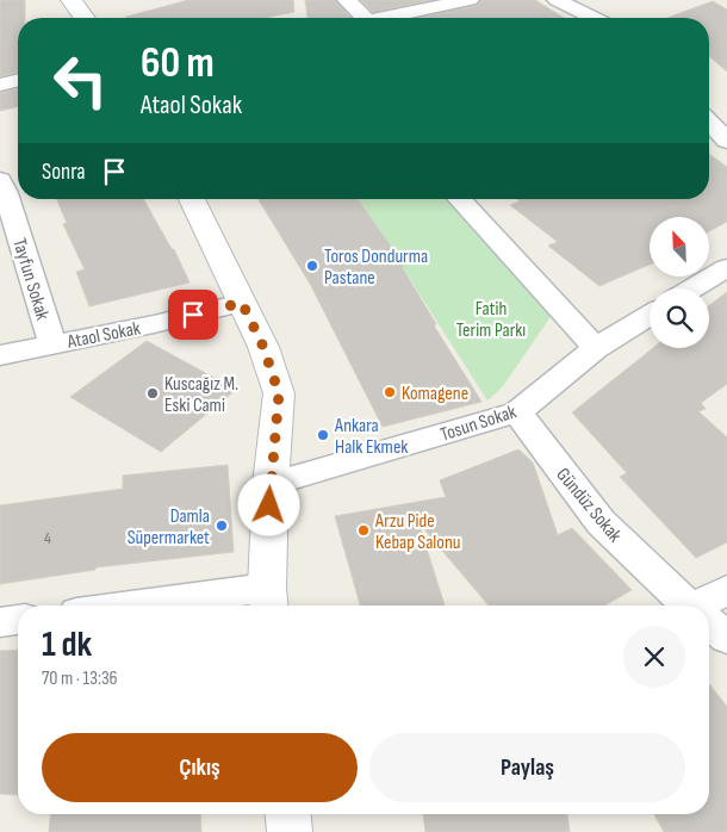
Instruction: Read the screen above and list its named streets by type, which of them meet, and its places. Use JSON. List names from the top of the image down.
{
  "streets": {
    "street": [
      "Tayfun Sokak",
      "Ataol Sokak",
      "Tosun Sokak",
      "Gündüz Sokak"
    ]
  },
  "crossings": [
    ["Tayfun Sokak", "Ataol Sokak"],
    ["Tosun Sokak", "Gündüz Sokak"]
  ],
  "parks": ["Fatih Terim Parkı"],
  "places": [
    "Toros Dondurma Pastane",
    "Komagene",
    "Kuscağız M. Eski Cami",
    "Ankara Halk Ekmek",
    "Damla Süpermarket",
    "Arzu Pide Kebap Salonu"
  ],
  "house_numbers": ["4"],
  "north": "top left",
  "page": {
    "turn": ["60 m", "Ataol Sokak"],
    "then": "Sonra",
    "heading": ["1 dk", "70 m · 13:36"],
    "buttons": ["Çıkış", "Paylaş"]
  }
}
